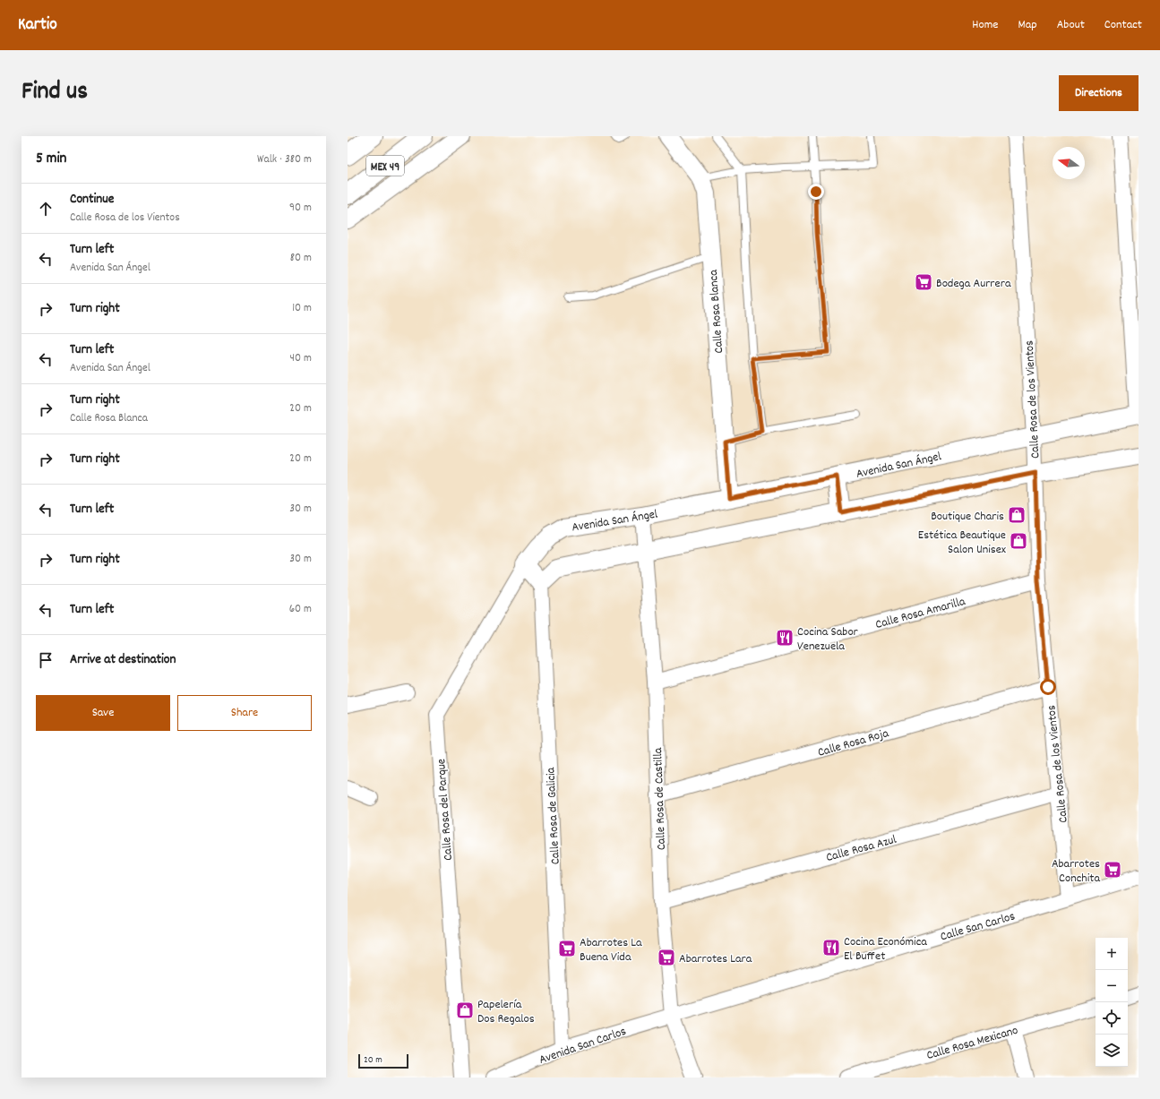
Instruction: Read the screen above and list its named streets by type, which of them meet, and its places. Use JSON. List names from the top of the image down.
{
  "streets": {
    "main road": ["MEX 49"],
    "street": [
      "Calle Rosa Blanca",
      "Calle Rosa de los Vientos",
      "Avenida San Ángel",
      "Calle Rosa Amarilla",
      "Calle Rosa Roja",
      "Calle Rosa de Castilla",
      "Calle Rosa del Parque",
      "Calle Rosa de Galicia",
      "Calle Rosa Azul",
      "Calle San Carlos",
      "Calle Rosa Mexicano",
      "Avenida San Carlos"
    ]
  },
  "crossings": [
    ["Calle Rosa Blanca", "Avenida San Ángel"],
    ["Calle Rosa de los Vientos", "Avenida San Ángel"],
    ["Calle Rosa de los Vientos", "Calle Rosa Amarilla"],
    ["Calle Rosa de los Vientos", "Calle Rosa Roja"],
    ["Calle Rosa de los Vientos", "Calle Rosa Azul"],
    ["Calle Rosa de los Vientos", "Calle San Carlos"],
    ["Avenida San Ángel", "Calle Rosa de Castilla"],
    ["Avenida San Ángel", "Calle Rosa del Parque"],
    ["Calle Rosa Amarilla", "Calle Rosa de Castilla"],
    ["Calle Rosa Roja", "Calle Rosa de Castilla"],
    ["Calle Rosa de Castilla", "Calle Rosa Azul"],
    ["Calle Rosa de Castilla", "Calle San Carlos"],
    ["Calle Rosa de Castilla", "Avenida San Carlos"],
    ["Calle Rosa de Galicia", "Avenida San Carlos"],
    ["Calle San Carlos", "Avenida San Carlos"]
  ],
  "places": {
    "supermarket": [
      "Bodega Aurrera",
      "Abarrotes Conchita",
      "Abarrotes La Buena Vida",
      "Abarrotes Lara"
    ],
    "shop": ["Boutique Charis", "Estética Beautique Salon Unisex", "Papelería Dos Regalos"],
    "restaurant": ["Cocina Sabor Venezuela", "Cocina Económica El Buffet"]
  },
  "scale_bar": "20 m",
  "north": "left",
  "page": {
    "header": "Kartio",
    "nav": [
      "Home",
      "Map",
      "About",
      "Contact"
    ],
    "title": "Find us",
    "buttons": [
      "Directions",
      ["Save", "Share"]
    ],
    "heading": ["5 min", "Walk · 380 m"],
    "list": [
      ["Continue", "Calle Rosa de los Vientos", "90 m"],
      ["Turn left", "Avenida San Ángel", "80 m"],
      ["Turn right", "10 m"],
      ["Turn left", "Avenida San Ángel", "40 m"],
      ["Turn right", "Calle Rosa Blanca", "20 m"],
      ["Turn right", "20 m"],
      ["Turn left", "30 m"],
      ["Turn right", "30 m"],
      ["Turn left", "60 m"],
      "Arrive at destination"
    ],
    "map_buttons": ["+", "−"],
    "scale": "20 m"
  }
}
